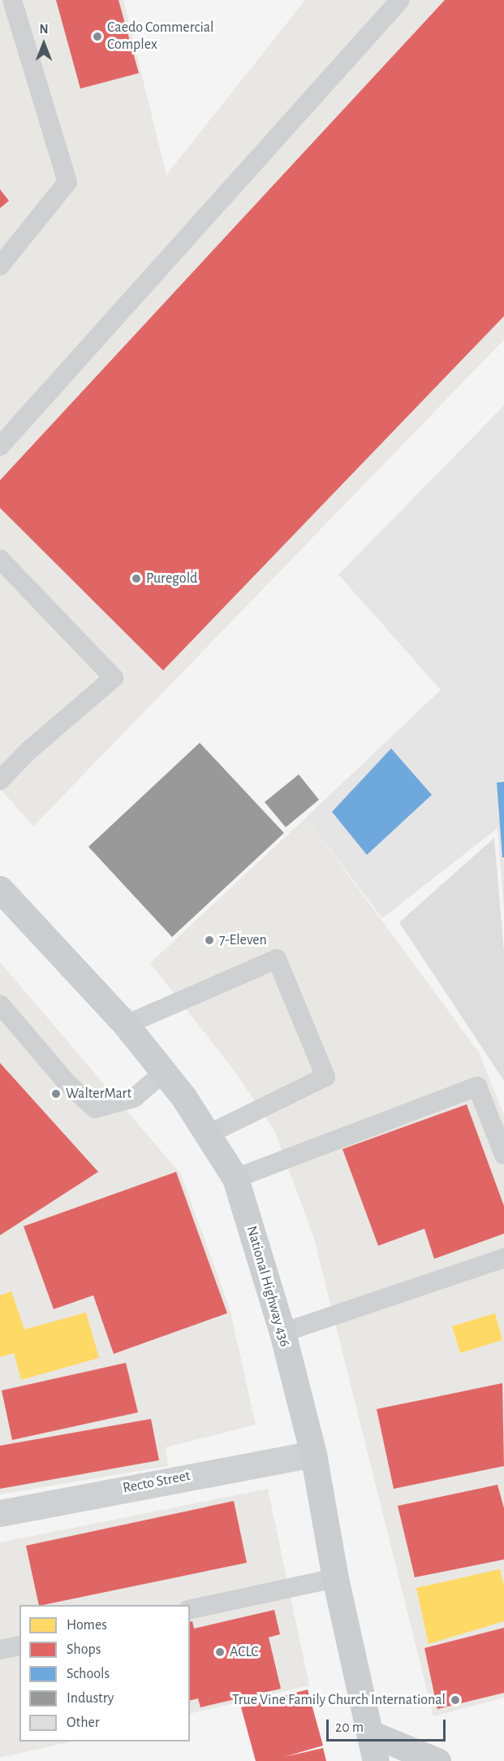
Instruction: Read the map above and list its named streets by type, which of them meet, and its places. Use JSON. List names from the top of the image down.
{
  "streets": {
    "main road": ["National Highway 436"],
    "street": ["Recto Street"]
  },
  "crossings": [
    ["National Highway 436", "Recto Street"]
  ],
  "places": [
    "Caedo Commercial Complex",
    "Puregold",
    "7-Eleven",
    "WalterMart",
    "ACLC",
    "True Vine Family Church International"
  ],
  "legend": [
    "Homes",
    "Shops",
    "Schools",
    "Industry",
    "Other"
  ],
  "scale_bar": "20 m",
  "north": "top"
}
